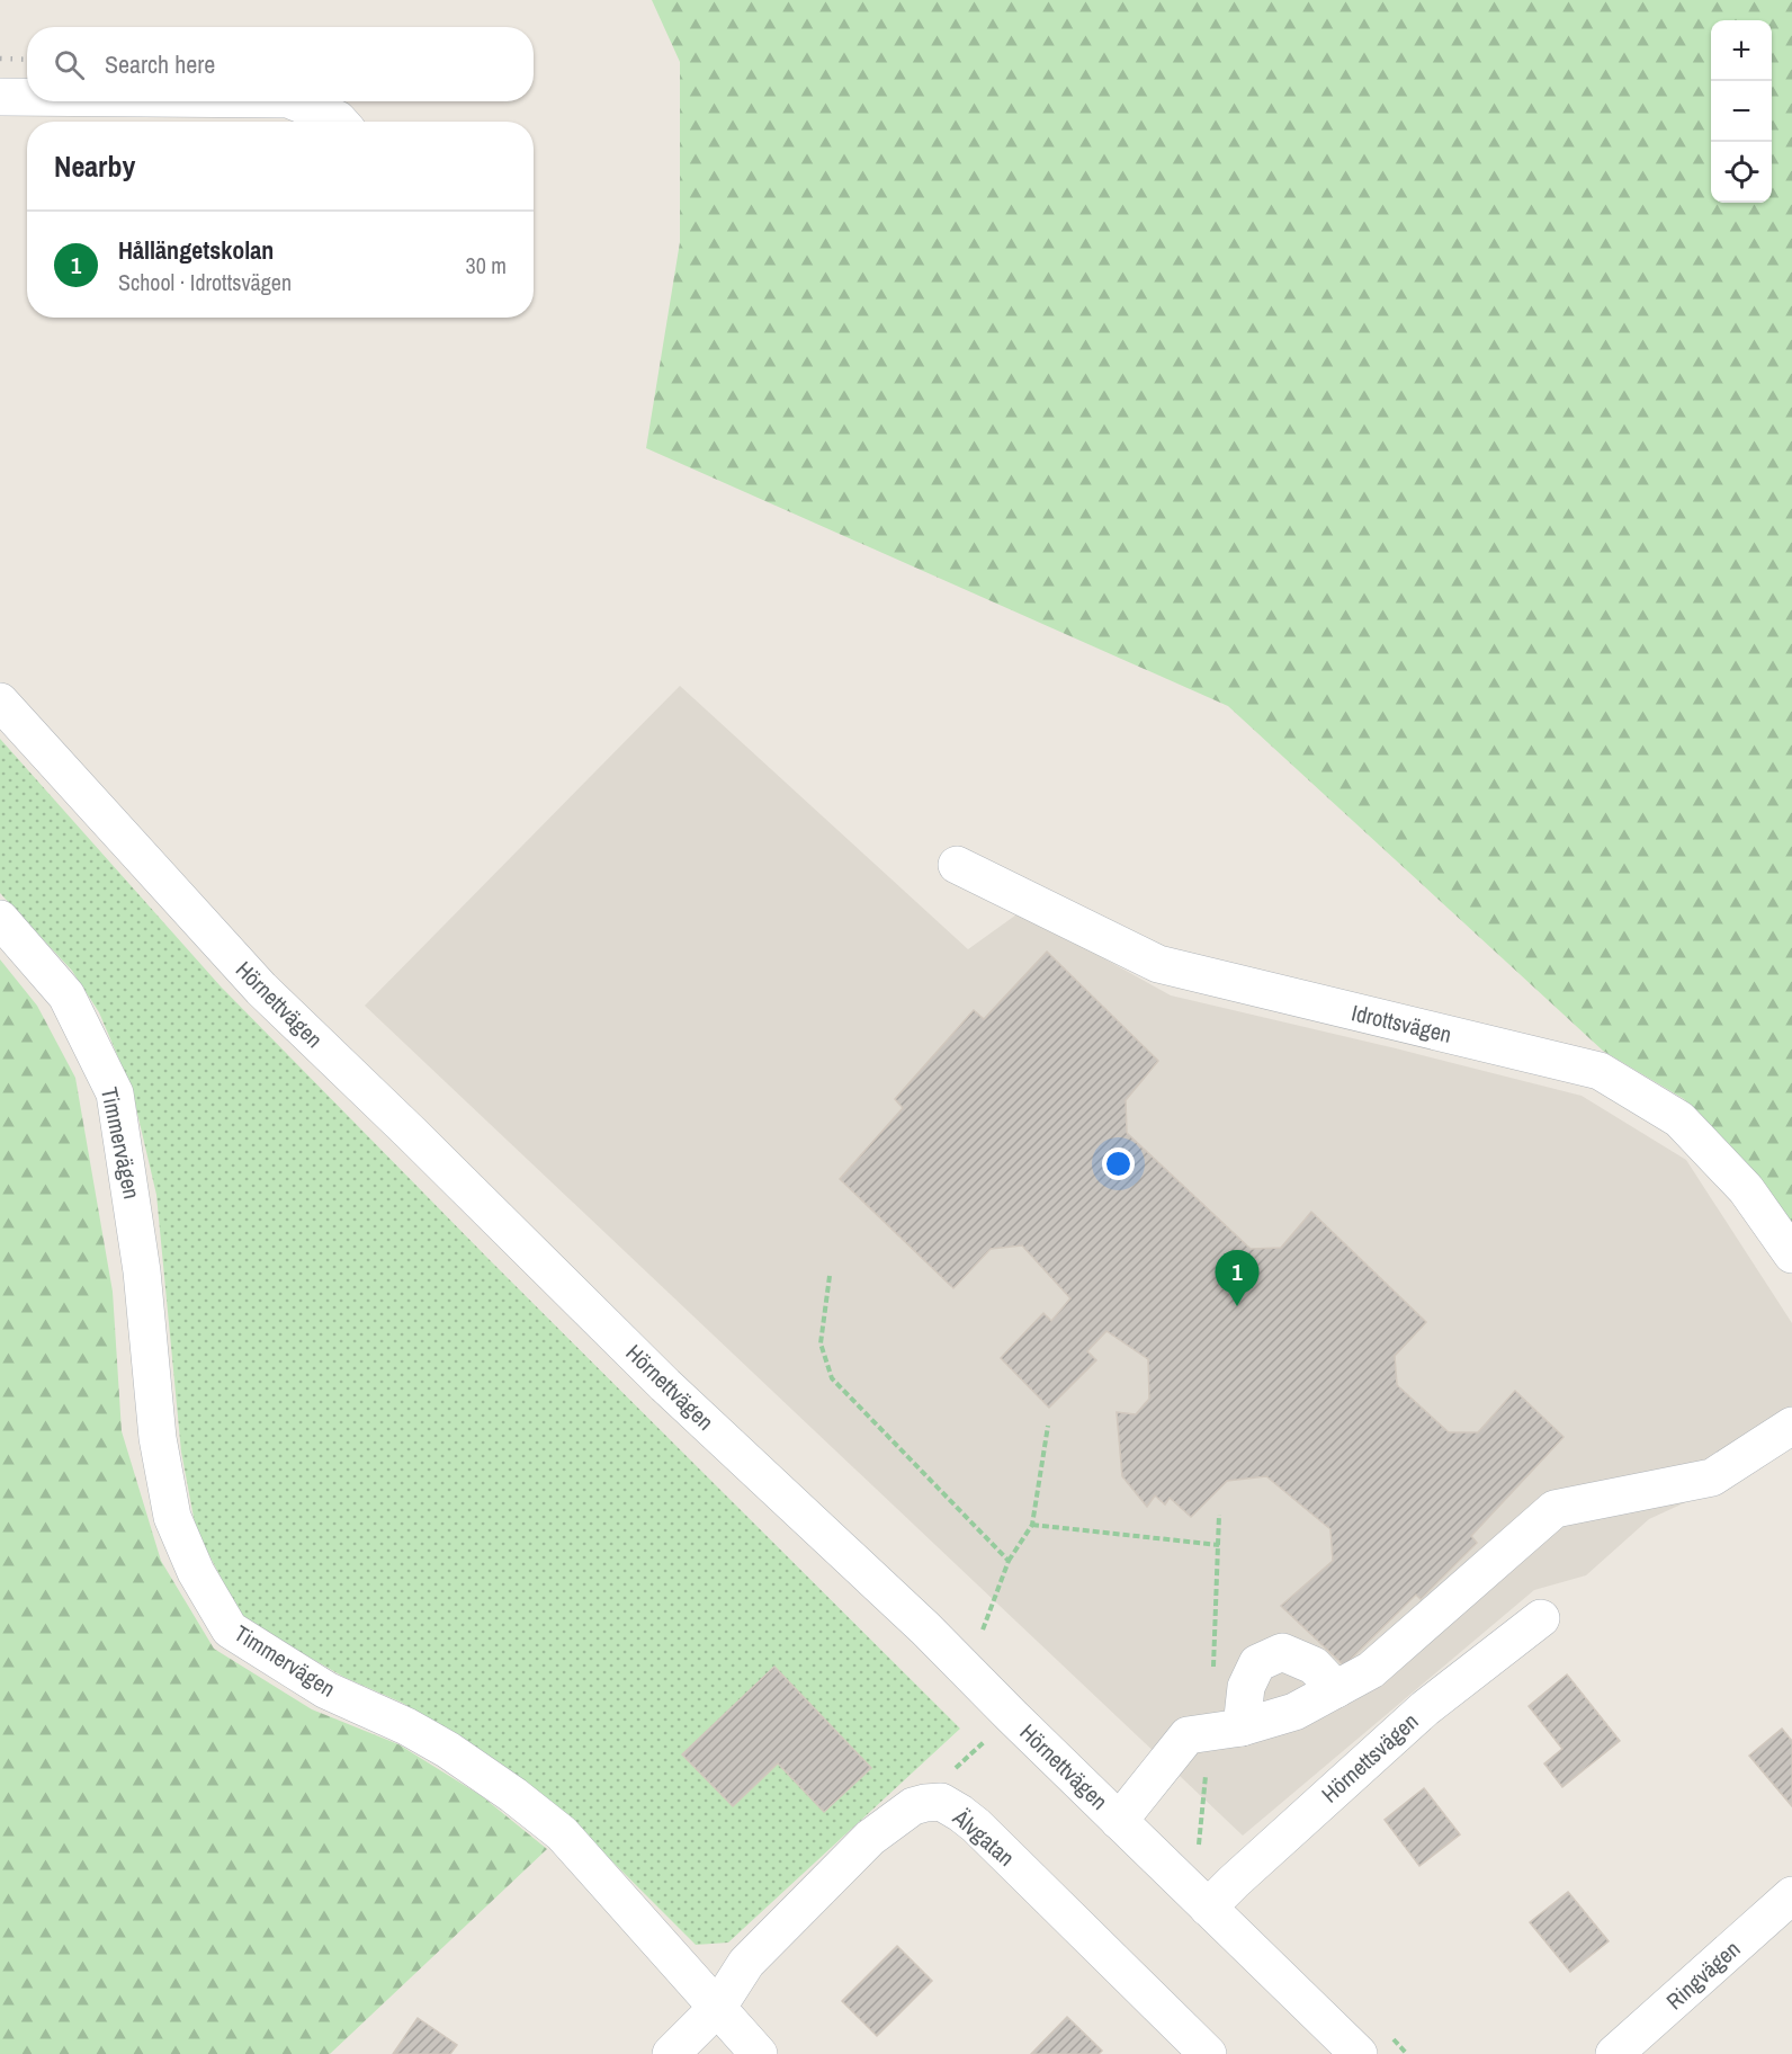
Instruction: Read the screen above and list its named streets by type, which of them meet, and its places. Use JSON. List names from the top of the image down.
{
  "streets": {
    "street": [
      "Hörnettvägen",
      "Idrottsvägen",
      "Timmervägen",
      "Hörnettsvägen",
      "Älvgatan",
      "Ringvägen"
    ]
  },
  "crossings": [
    ["Hörnettvägen", "Hörnettsvägen"]
  ],
  "page": {
    "map_buttons": ["+", "−"],
    "search": "Search here",
    "heading": "Nearby",
    "list": [
      {
        "mark": "1",
        "name": "Hållängetskolan",
        "note": "School · Idrottsvägen",
        "value": "30 m"
      }
    ],
    "pins": "1"
  }
}
